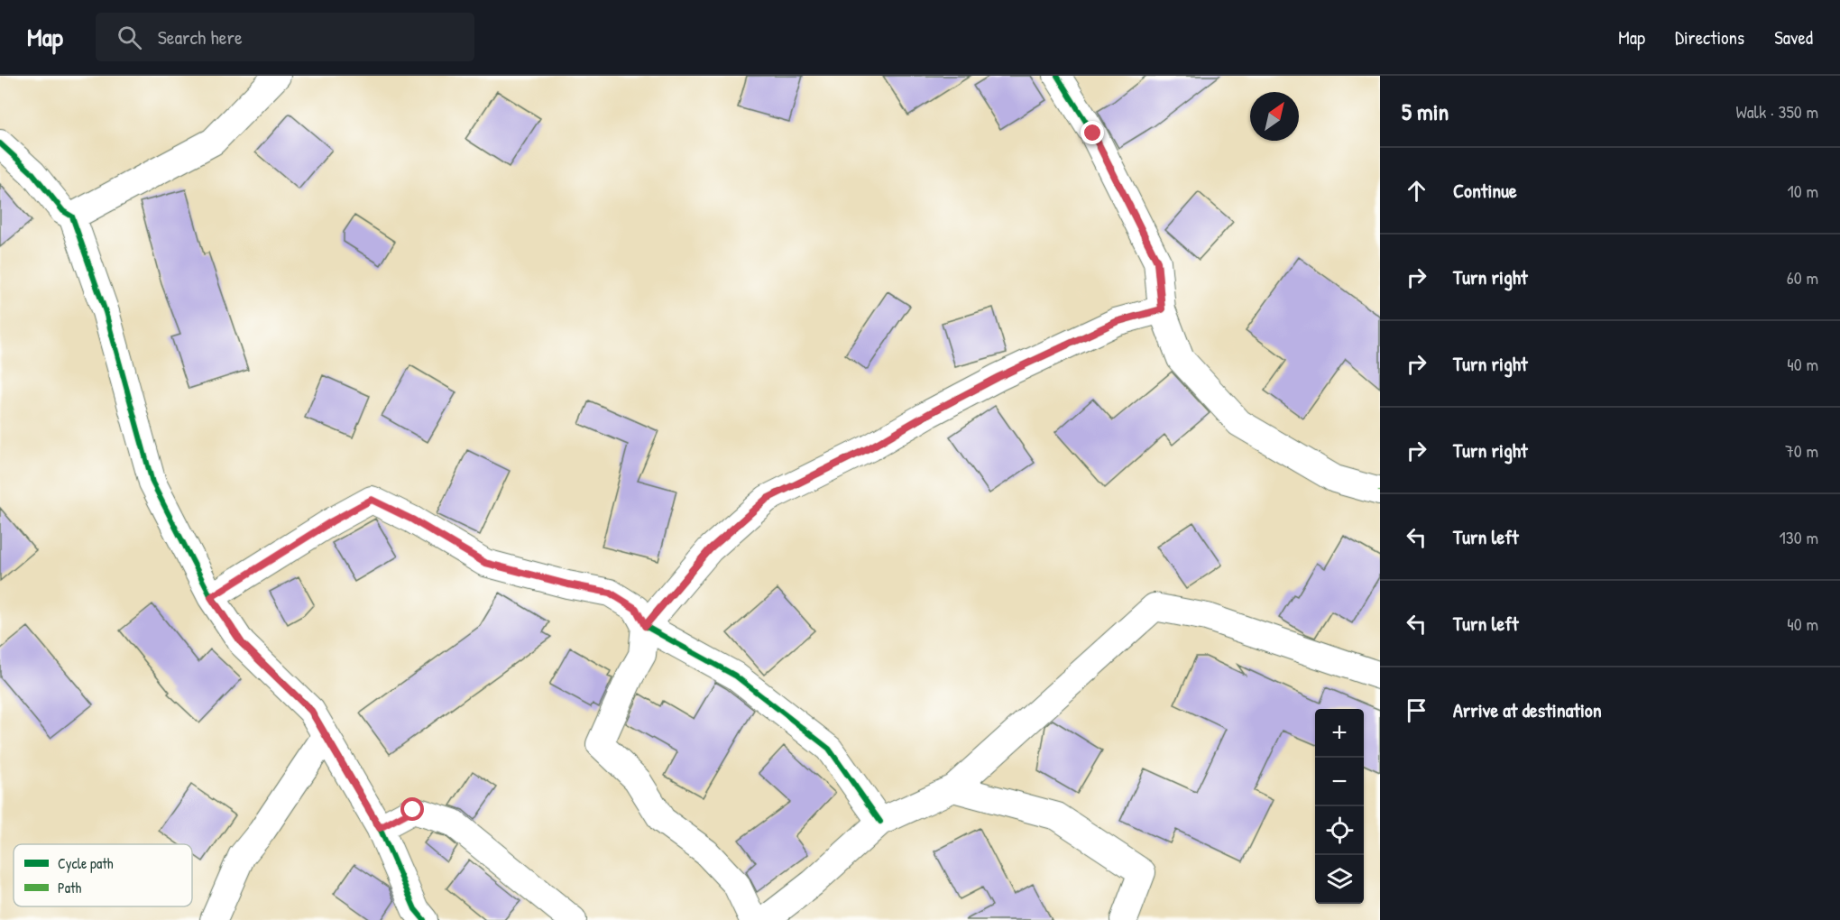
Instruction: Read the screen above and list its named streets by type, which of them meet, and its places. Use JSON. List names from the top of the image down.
{
  "legend": ["Cycle path", "Path"],
  "north": "top right",
  "page": {
    "header": "Map",
    "search": "Search here",
    "nav": ["Map", "Directions", "Saved"],
    "heading": ["5 min", "Walk · 350 m"],
    "list": [
      ["Continue", "10 m"],
      ["Turn right", "60 m"],
      ["Turn right", "40 m"],
      ["Turn right", "70 m"],
      ["Turn left", "130 m"],
      ["Turn left", "40 m"],
      "Arrive at destination"
    ],
    "map_buttons": ["+", "−"]
  }
}
